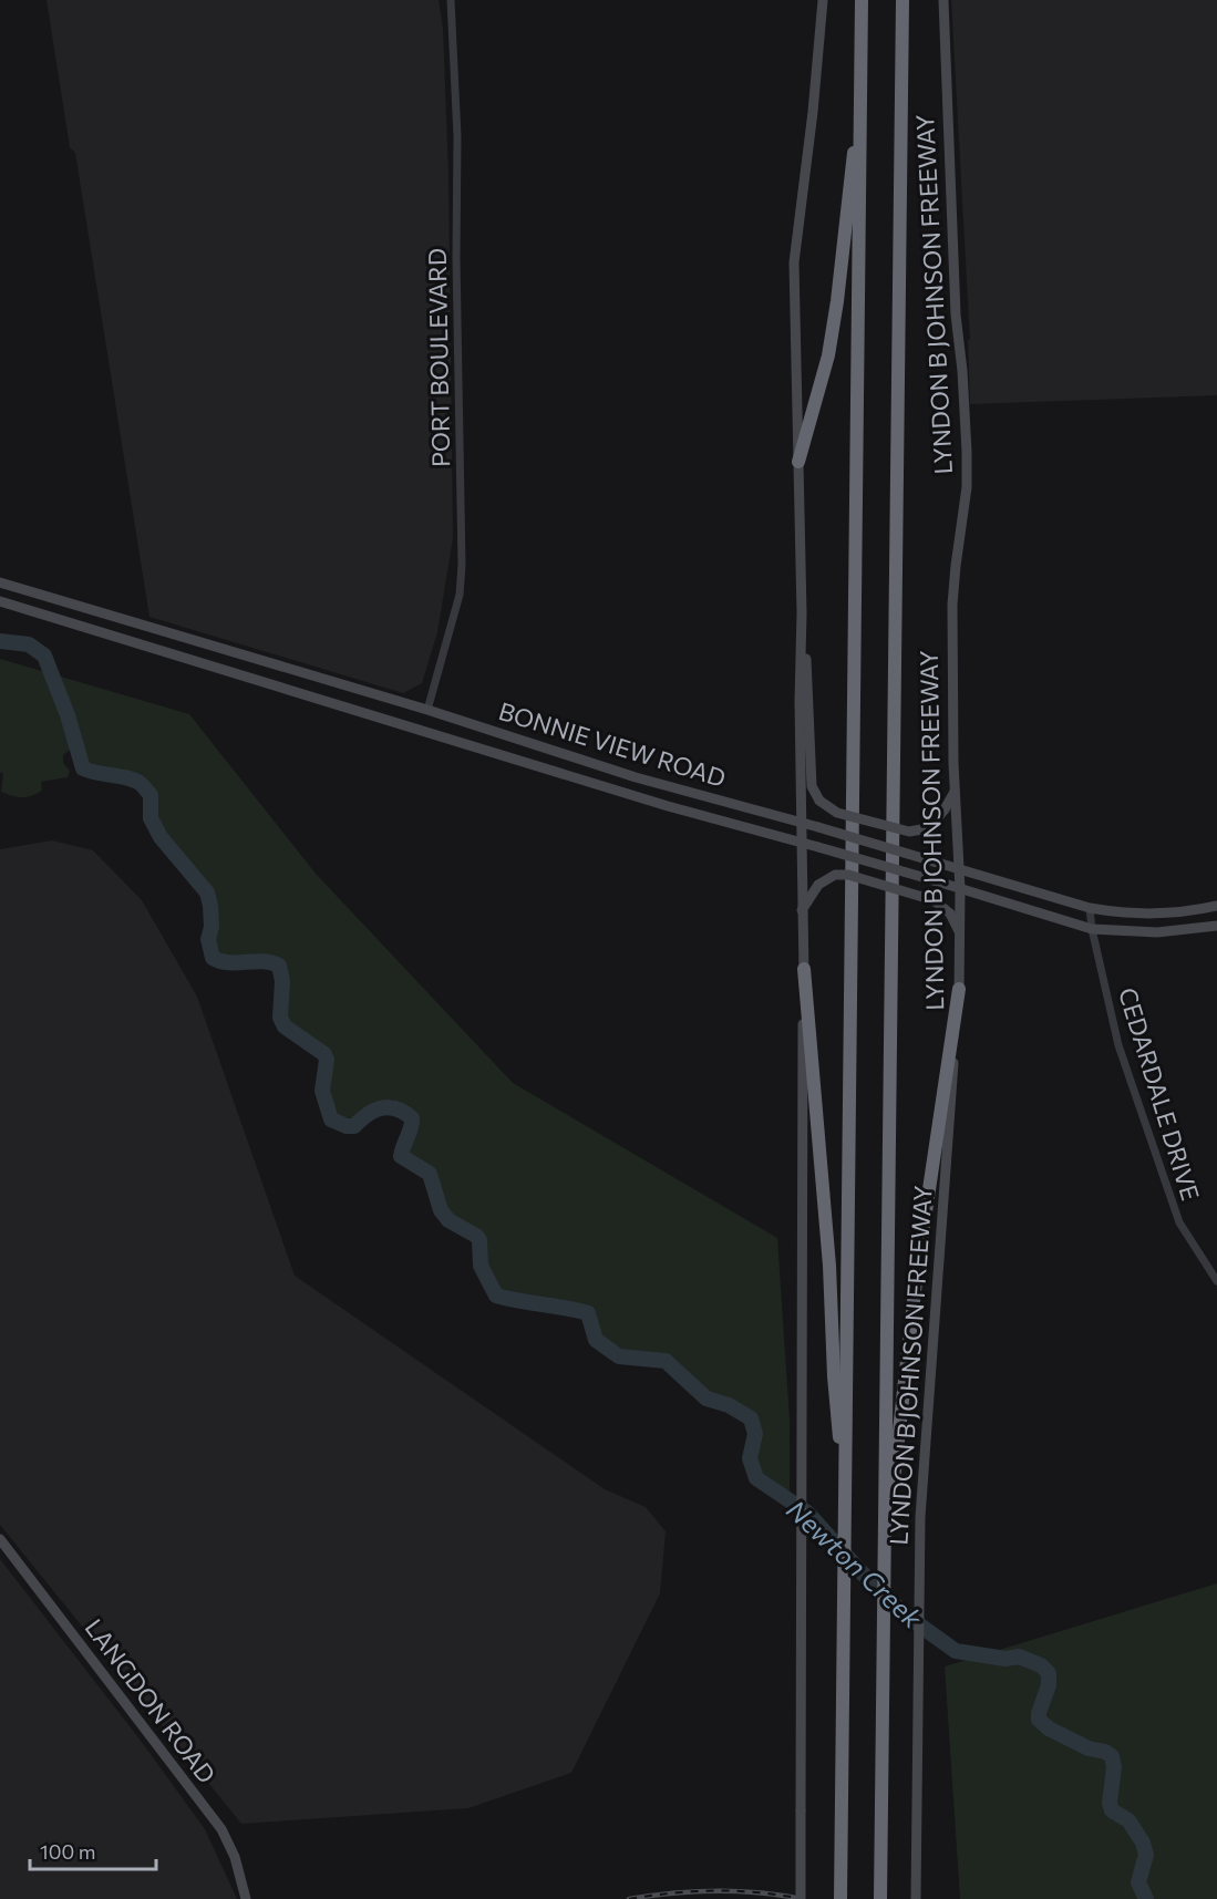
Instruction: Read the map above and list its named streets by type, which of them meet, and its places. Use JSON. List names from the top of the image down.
{
  "streets": {
    "highway": ["LYNDON B JOHNSON FREEWAY"],
    "main road": ["BONNIE VIEW ROAD", "LANGDON ROAD"],
    "street": ["PORT BOULEVARD", "CEDARDALE DRIVE"]
  },
  "crossings": [
    ["LYNDON B JOHNSON FREEWAY", "BONNIE VIEW ROAD"],
    ["PORT BOULEVARD", "BONNIE VIEW ROAD"],
    ["BONNIE VIEW ROAD", "CEDARDALE DRIVE"]
  ],
  "water": ["Newton Creek"],
  "scale_bar": "100 m"
}
